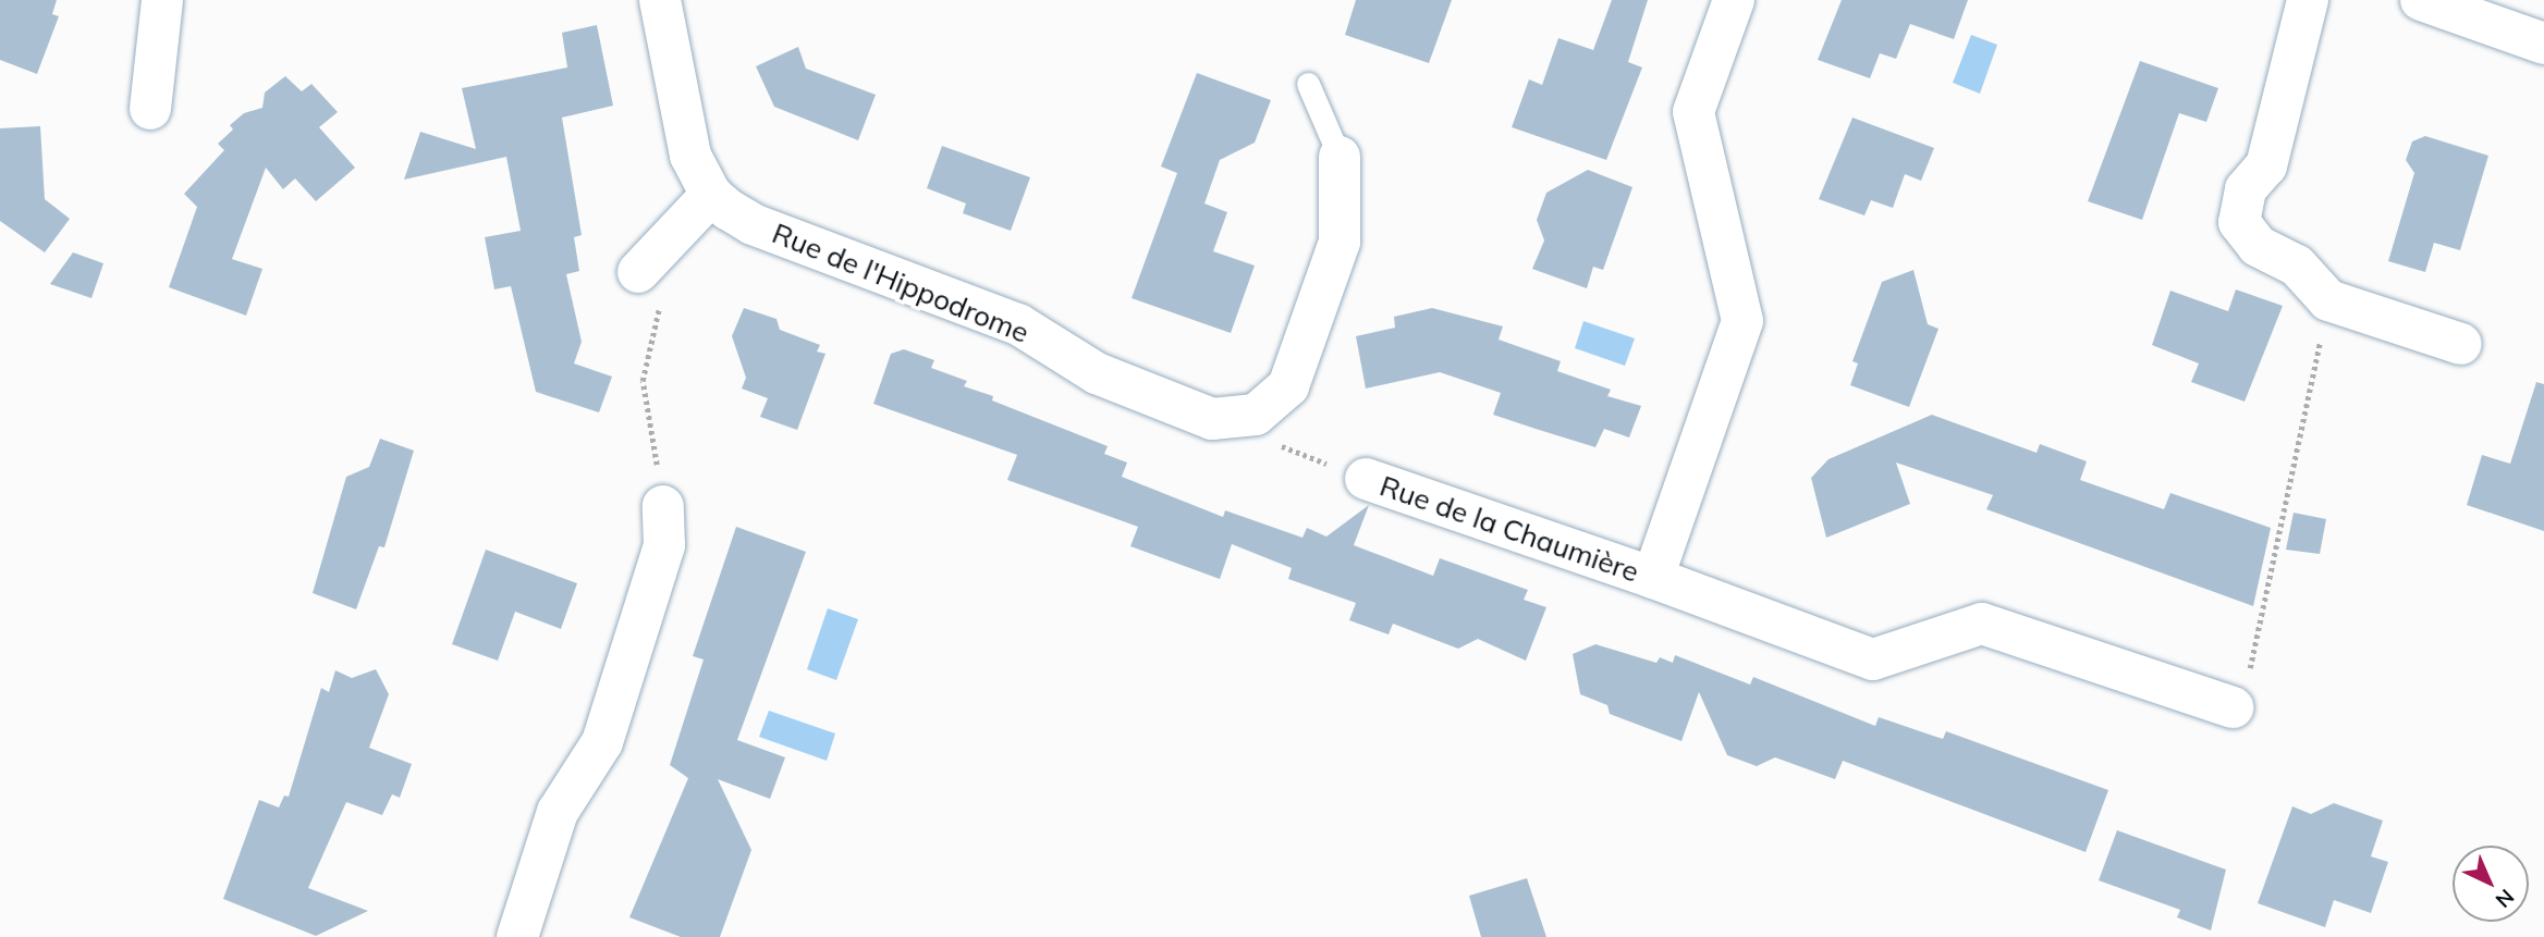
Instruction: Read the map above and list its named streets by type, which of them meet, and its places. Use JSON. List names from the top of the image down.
{
  "streets": {
    "street": ["Rue de l'Hippodrome", "Rue de la Chaumière"]
  },
  "north": "bottom right"
}
